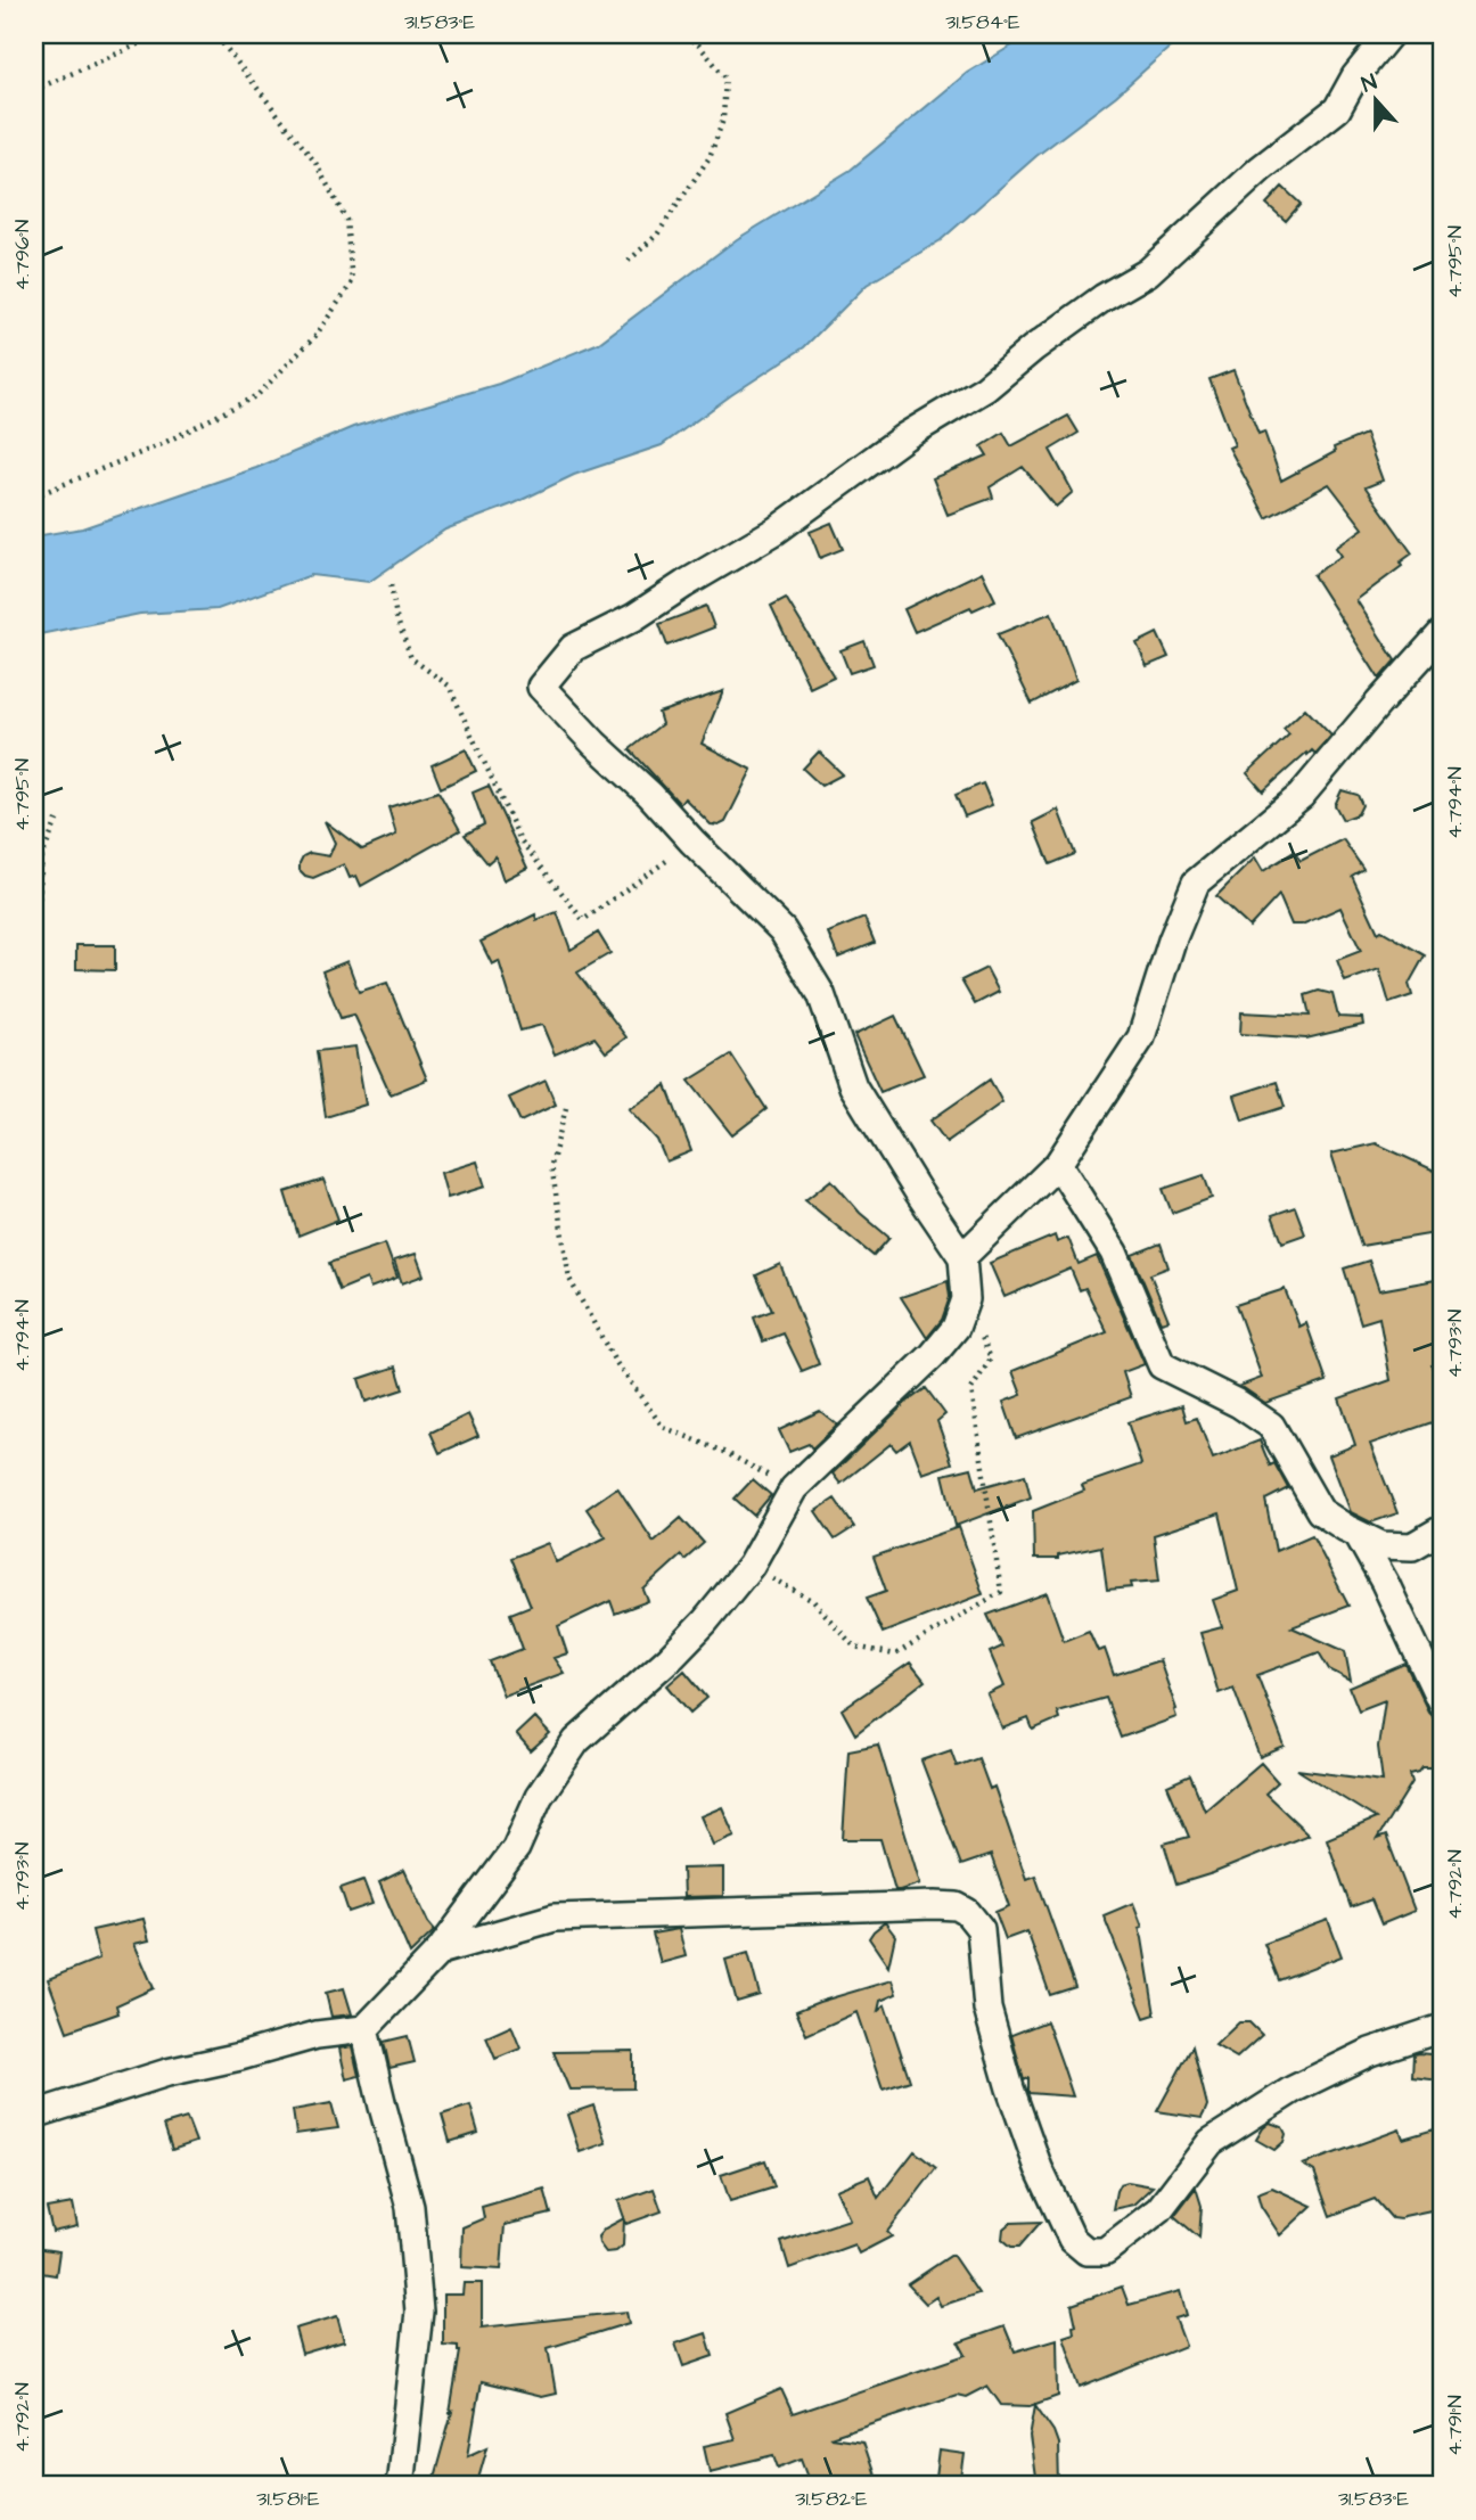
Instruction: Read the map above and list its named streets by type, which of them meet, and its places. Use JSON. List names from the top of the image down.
{
  "north": "top",
  "coordinates": [
    "31.583°E",
    "31.584°E",
    "4.796°N",
    "4.795°N",
    "4.794°N",
    "4.793°N",
    "4.792°N",
    "4.791°N",
    "31.581°E",
    "31.582°E"
  ]
}
